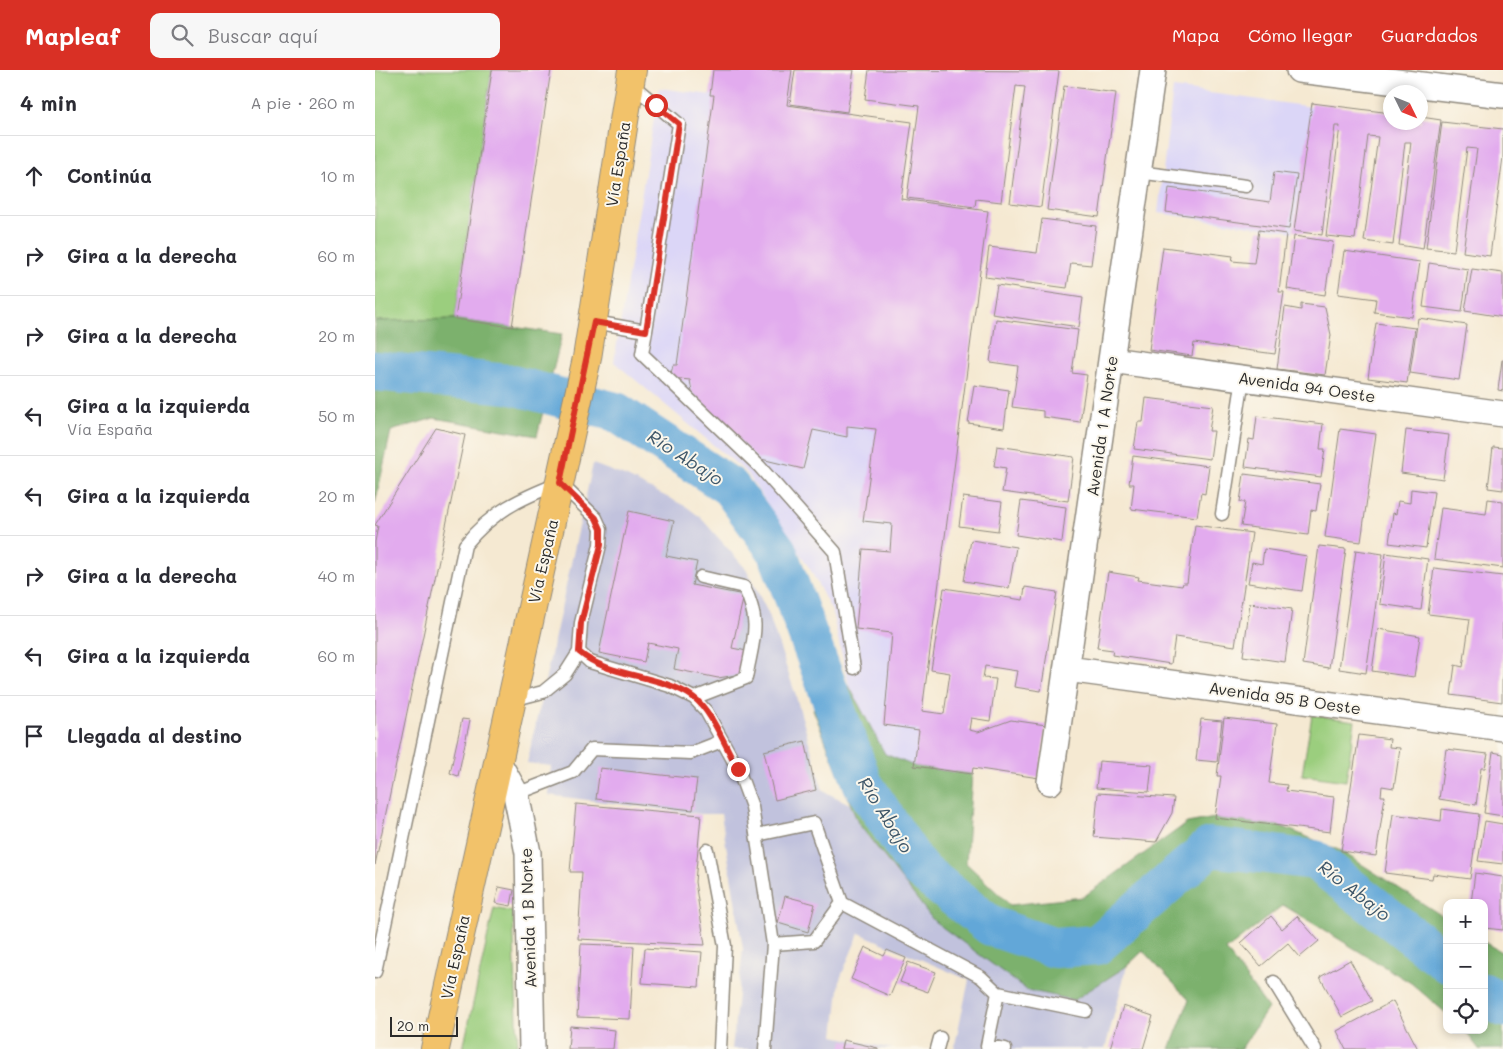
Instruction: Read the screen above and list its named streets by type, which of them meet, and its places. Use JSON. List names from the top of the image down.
{
  "streets": {
    "main road": ["Vía España"],
    "street": [
      "Avenida 94 Oeste",
      "Avenida 1 A Norte",
      "Avenida 95 B Oeste",
      "Avenida 1 B Norte"
    ]
  },
  "crossings": [
    ["Vía España", "Avenida 1 B Norte"],
    ["Avenida 94 Oeste", "Avenida 1 A Norte"],
    ["Avenida 1 A Norte", "Avenida 95 B Oeste"]
  ],
  "water": ["Río Abajo"],
  "scale_bar": "20 m",
  "north": "bottom right",
  "page": {
    "header": "Mapleaf",
    "search": "Buscar aquí",
    "nav": ["Mapa", "Cómo llegar", "Guardados"],
    "heading": ["4 min", "A pie · 260 m"],
    "list": [
      ["Continúa", "10 m"],
      ["Gira a la derecha", "60 m"],
      ["Gira a la derecha", "20 m"],
      ["Gira a la izquierda", "Vía España", "50 m"],
      ["Gira a la izquierda", "20 m"],
      ["Gira a la derecha", "40 m"],
      ["Gira a la izquierda", "60 m"],
      "Llegada al destino"
    ],
    "map_buttons": ["+", "−"],
    "scale": "20 m"
  }
}
